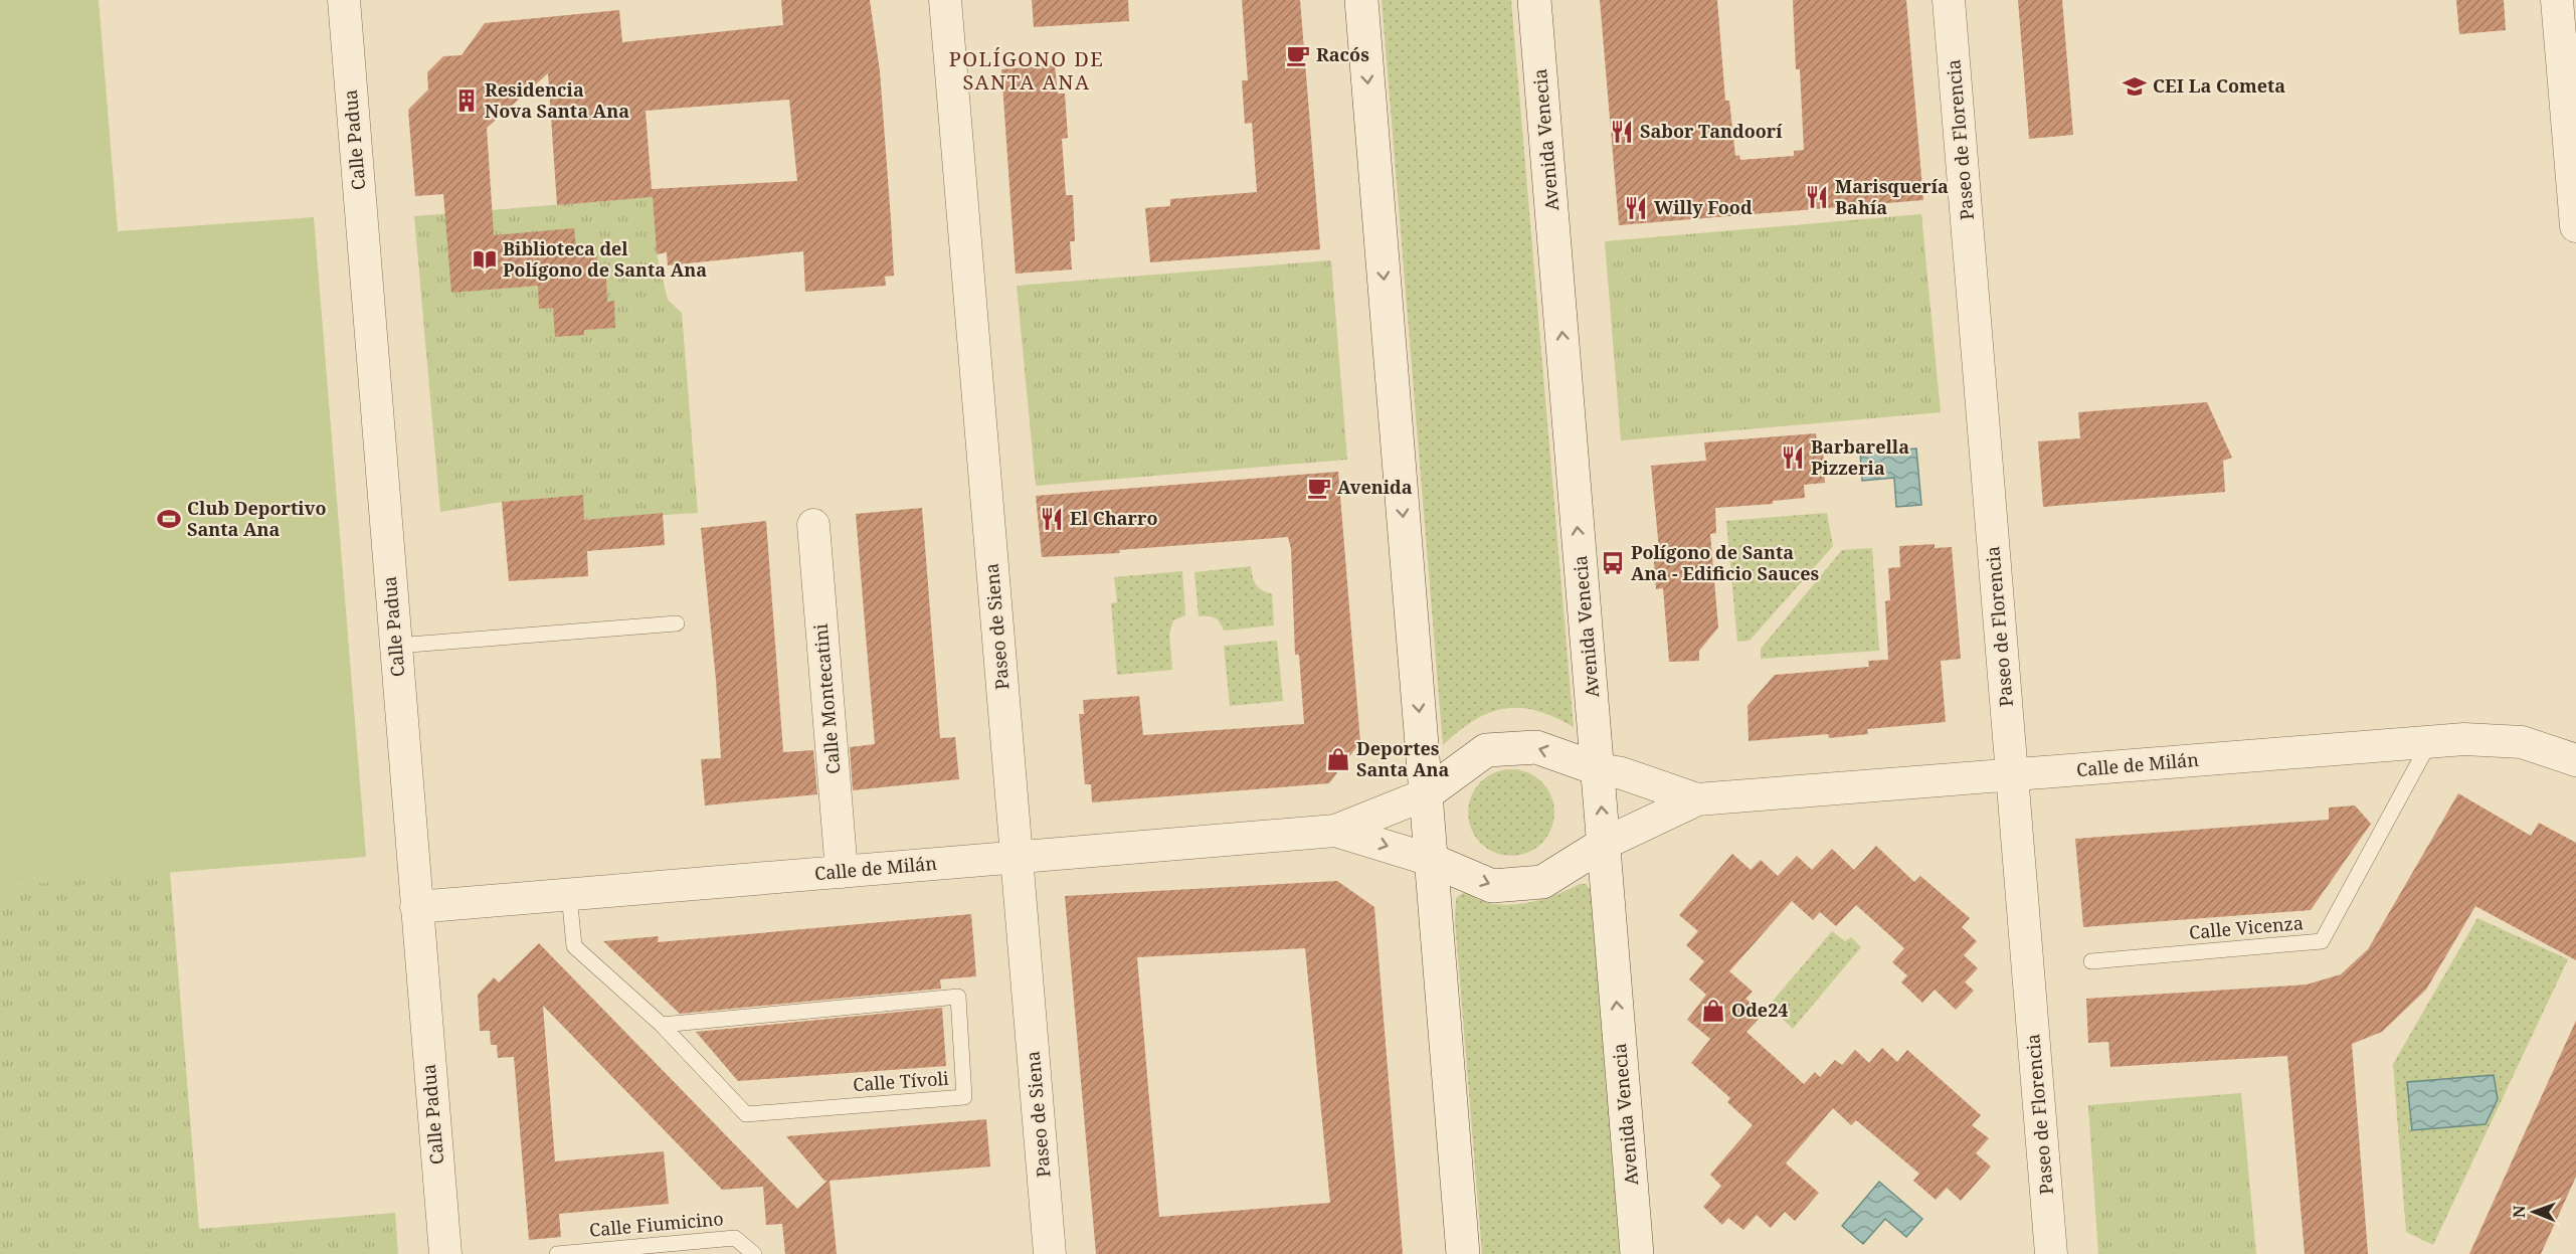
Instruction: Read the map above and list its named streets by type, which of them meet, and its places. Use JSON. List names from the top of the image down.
{
  "streets": {
    "street": [
      "Calle Padua",
      "Avenida Venecia",
      "Paseo de Florencia",
      "Paseo de Siena",
      "Calle Montecatini",
      "Calle de Milán"
    ],
    "lane": ["Calle Vicenza", "Calle Tívoli", "Calle Fiumicino"]
  },
  "crossings": [
    ["Calle Padua", "Calle de Milán"],
    ["Avenida Venecia", "Calle de Milán"],
    ["Paseo de Florencia", "Calle de Milán"],
    ["Paseo de Siena", "Calle de Milán"],
    ["Calle Montecatini", "Calle de Milán"],
    ["Calle de Milán", "Calle Vicenza"],
    ["Calle de Milán", "Calle Tívoli"]
  ],
  "districts": ["POLÍGONO DE SANTA ANA"],
  "places": {
    "cafe": ["Racós", "Avenida"],
    "school or university": ["CEI La Cometa"],
    "building": ["Residencia Nova Santa Ana"],
    "restaurant": [
      "Sabor Tandoorí",
      "Marisquería Bahía",
      "Willy Food",
      "Barbarella Pizzeria",
      "El Charro"
    ],
    "library": ["Biblioteca del Polígono de Santa Ana"],
    "sports": ["Club Deportivo Santa Ana"],
    "bus stop": ["Polígono de Santa Ana - Edificio Sauces"],
    "shop": ["Deportes Santa Ana", "Ode24"]
  },
  "north": "left"
}
